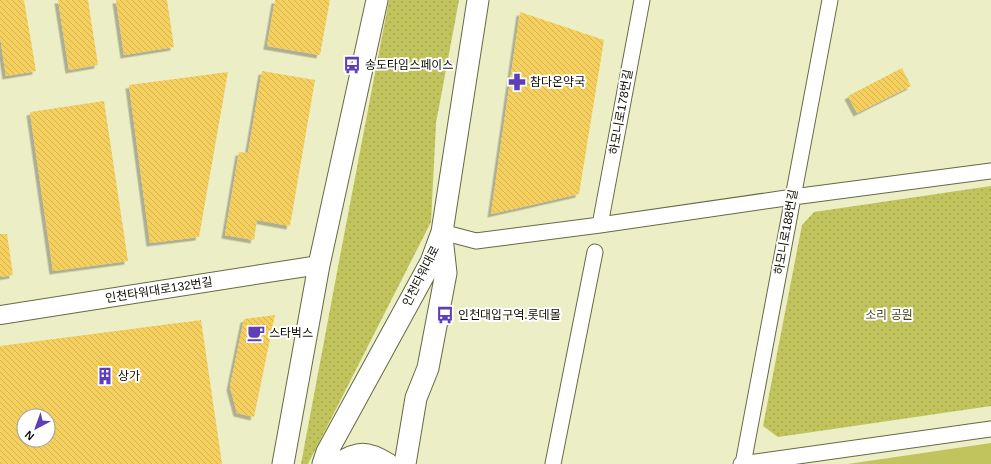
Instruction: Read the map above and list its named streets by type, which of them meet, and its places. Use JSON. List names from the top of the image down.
{
  "streets": {
    "main road": ["인천타워대로"],
    "street": ["하모니로178번길", "하모니로188번길", "인천타워대로132번길"]
  },
  "parks": ["소리 공원"],
  "places": {
    "bus stop": ["송도타임스페이스", "인천대입구역.롯데몰"],
    "pharmacy": ["참다온약국"],
    "cafe": ["스타벅스"],
    "building": ["상가"]
  },
  "north": "bottom left"
}
